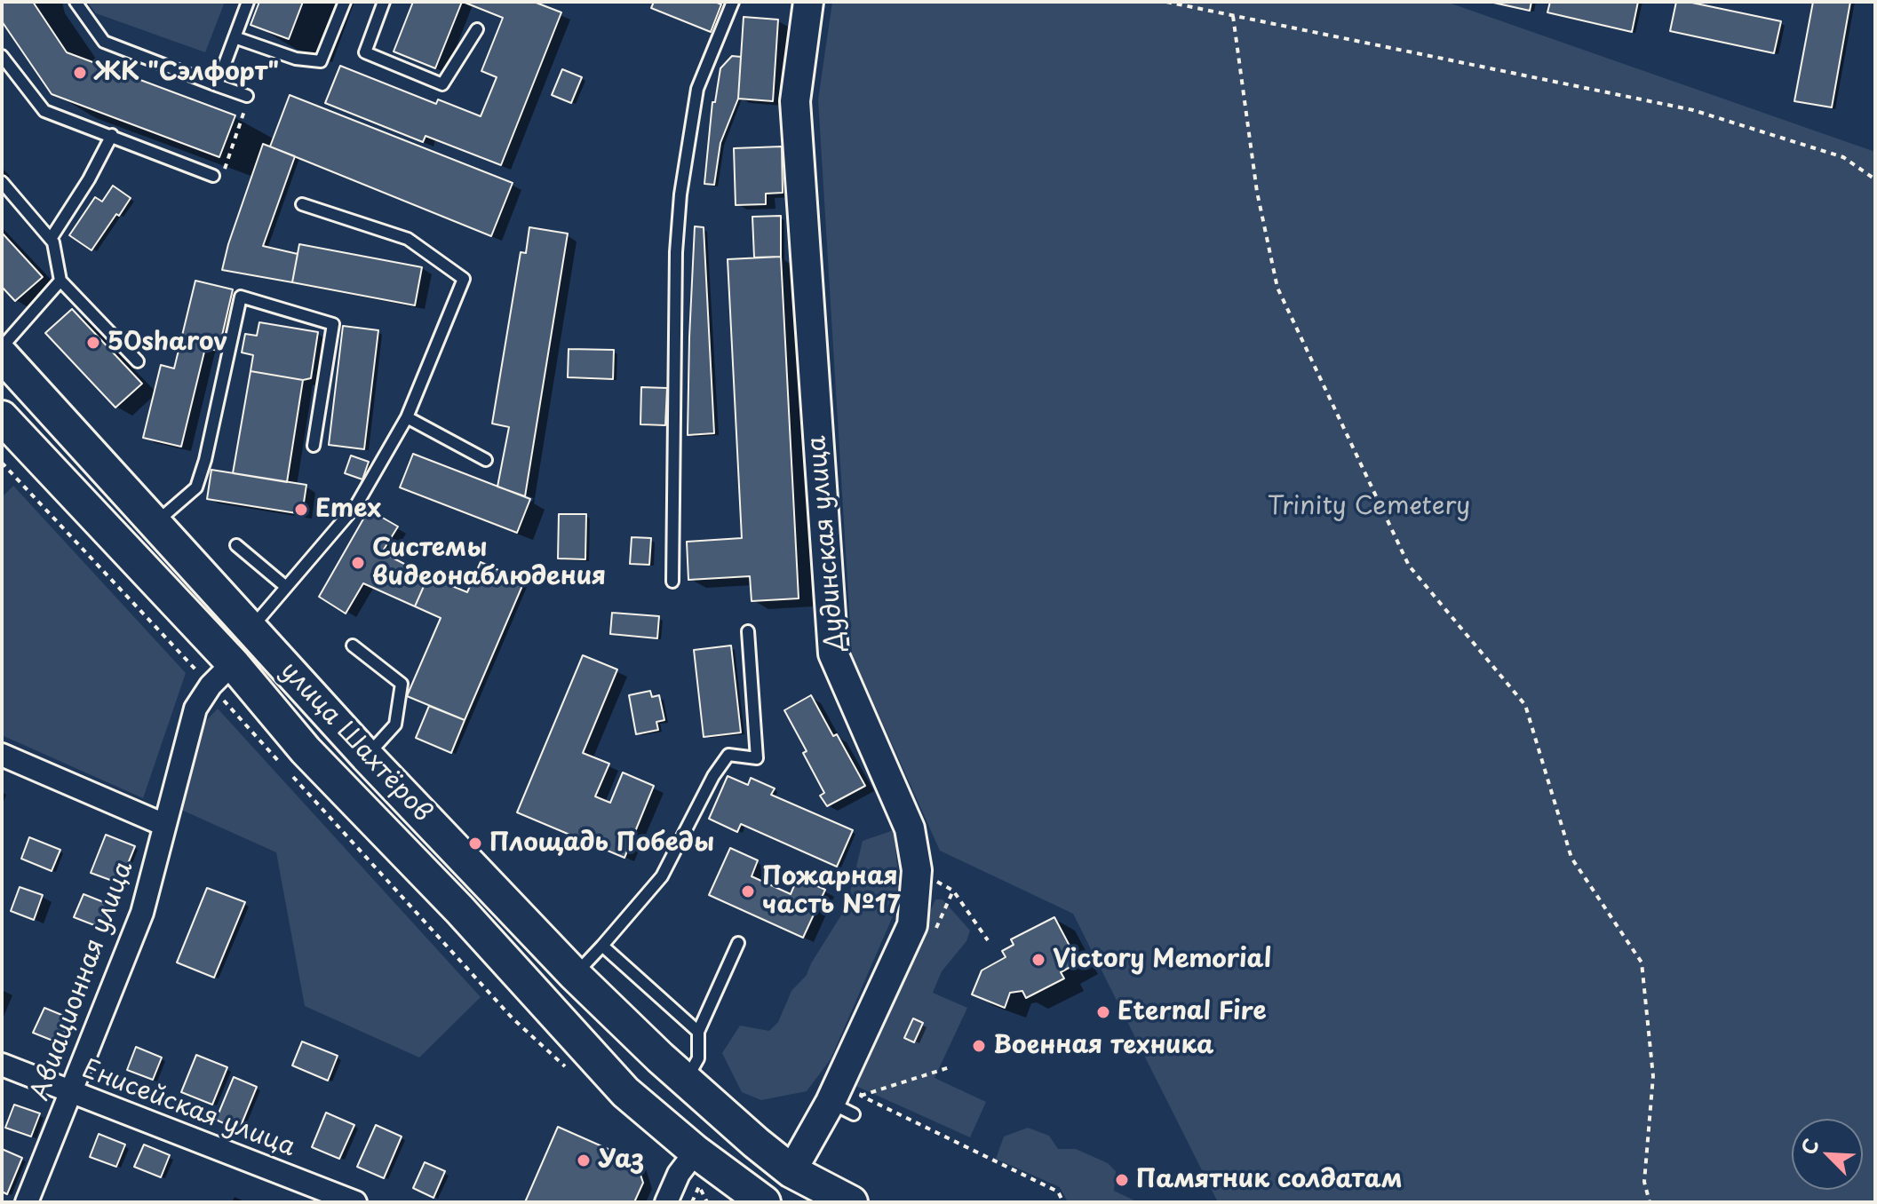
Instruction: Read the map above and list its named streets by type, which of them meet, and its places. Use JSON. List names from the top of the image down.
{
  "streets": {
    "main road": ["улица Шахтёров"],
    "street": ["Дудинская улица", "Авиационная улица", "Енисейская улица"]
  },
  "crossings": [
    ["Дудинская улица", "улица Шахтёров"],
    ["улица Шахтёров", "Авиационная улица"],
    ["Авиационная улица", "Енисейская улица"]
  ],
  "parks": ["Trinity Cemetery"],
  "places": [
    "ЖК \"Сэлфорт\"",
    "50sharov",
    "Emex",
    "Системы видеонаблюдения",
    "Площадь Победы",
    "Пожарная часть №17",
    "Victory Memorial",
    "Eternal Fire",
    "Военная техника",
    "Уаз",
    "Памятник солдатам"
  ],
  "north": "top left"
}
